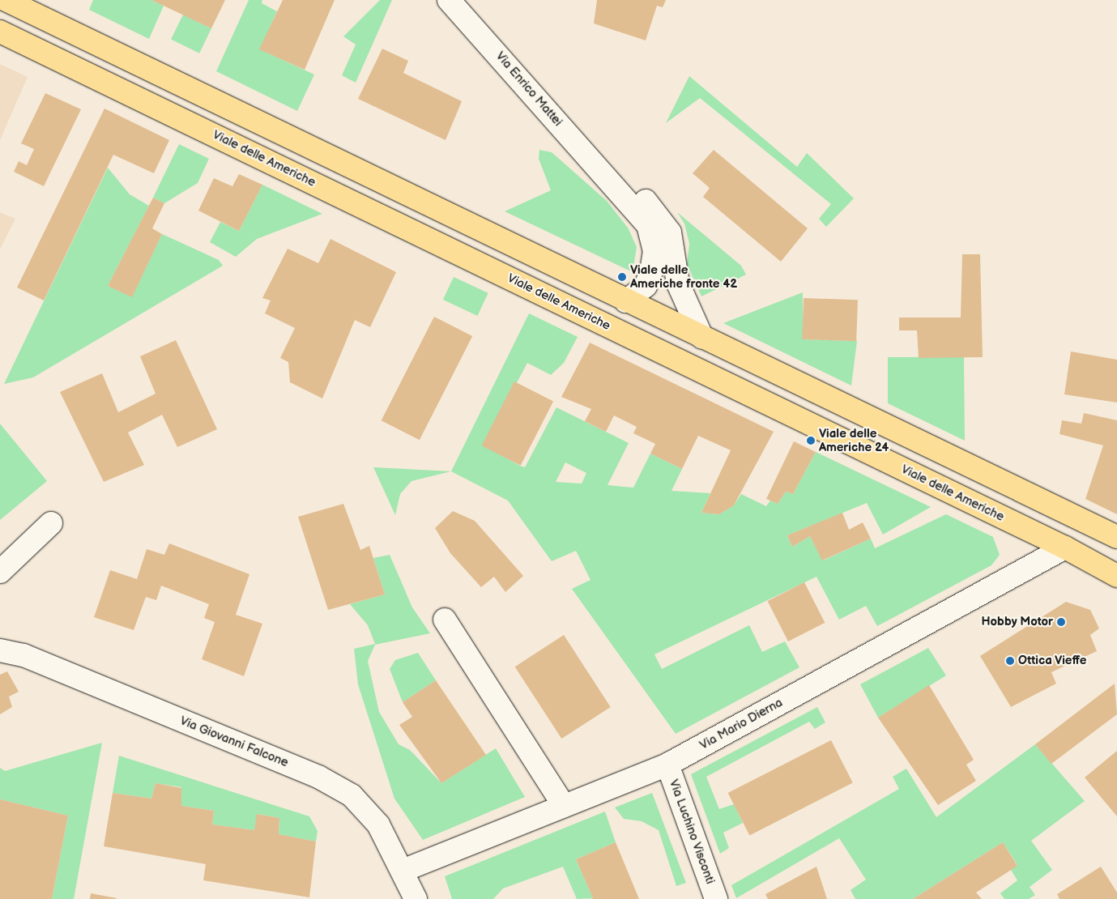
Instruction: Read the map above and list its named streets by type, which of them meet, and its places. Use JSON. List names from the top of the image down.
{
  "streets": {
    "main road": ["Viale delle Americhe"],
    "street": [
      "Via Enrico Mattei",
      "Via Mario Dierna",
      "Via Giovanni Falcone",
      "Via Luchino Visconti"
    ]
  },
  "crossings": [
    ["Viale delle Americhe", "Via Mario Dierna"],
    ["Via Mario Dierna", "Via Giovanni Falcone"],
    ["Via Mario Dierna", "Via Luchino Visconti"]
  ],
  "places": [
    "Viale delle Americhe fronte 42",
    "Viale delle Americhe 24",
    "Hobby Motor",
    "Ottica Vieffe"
  ]
}
